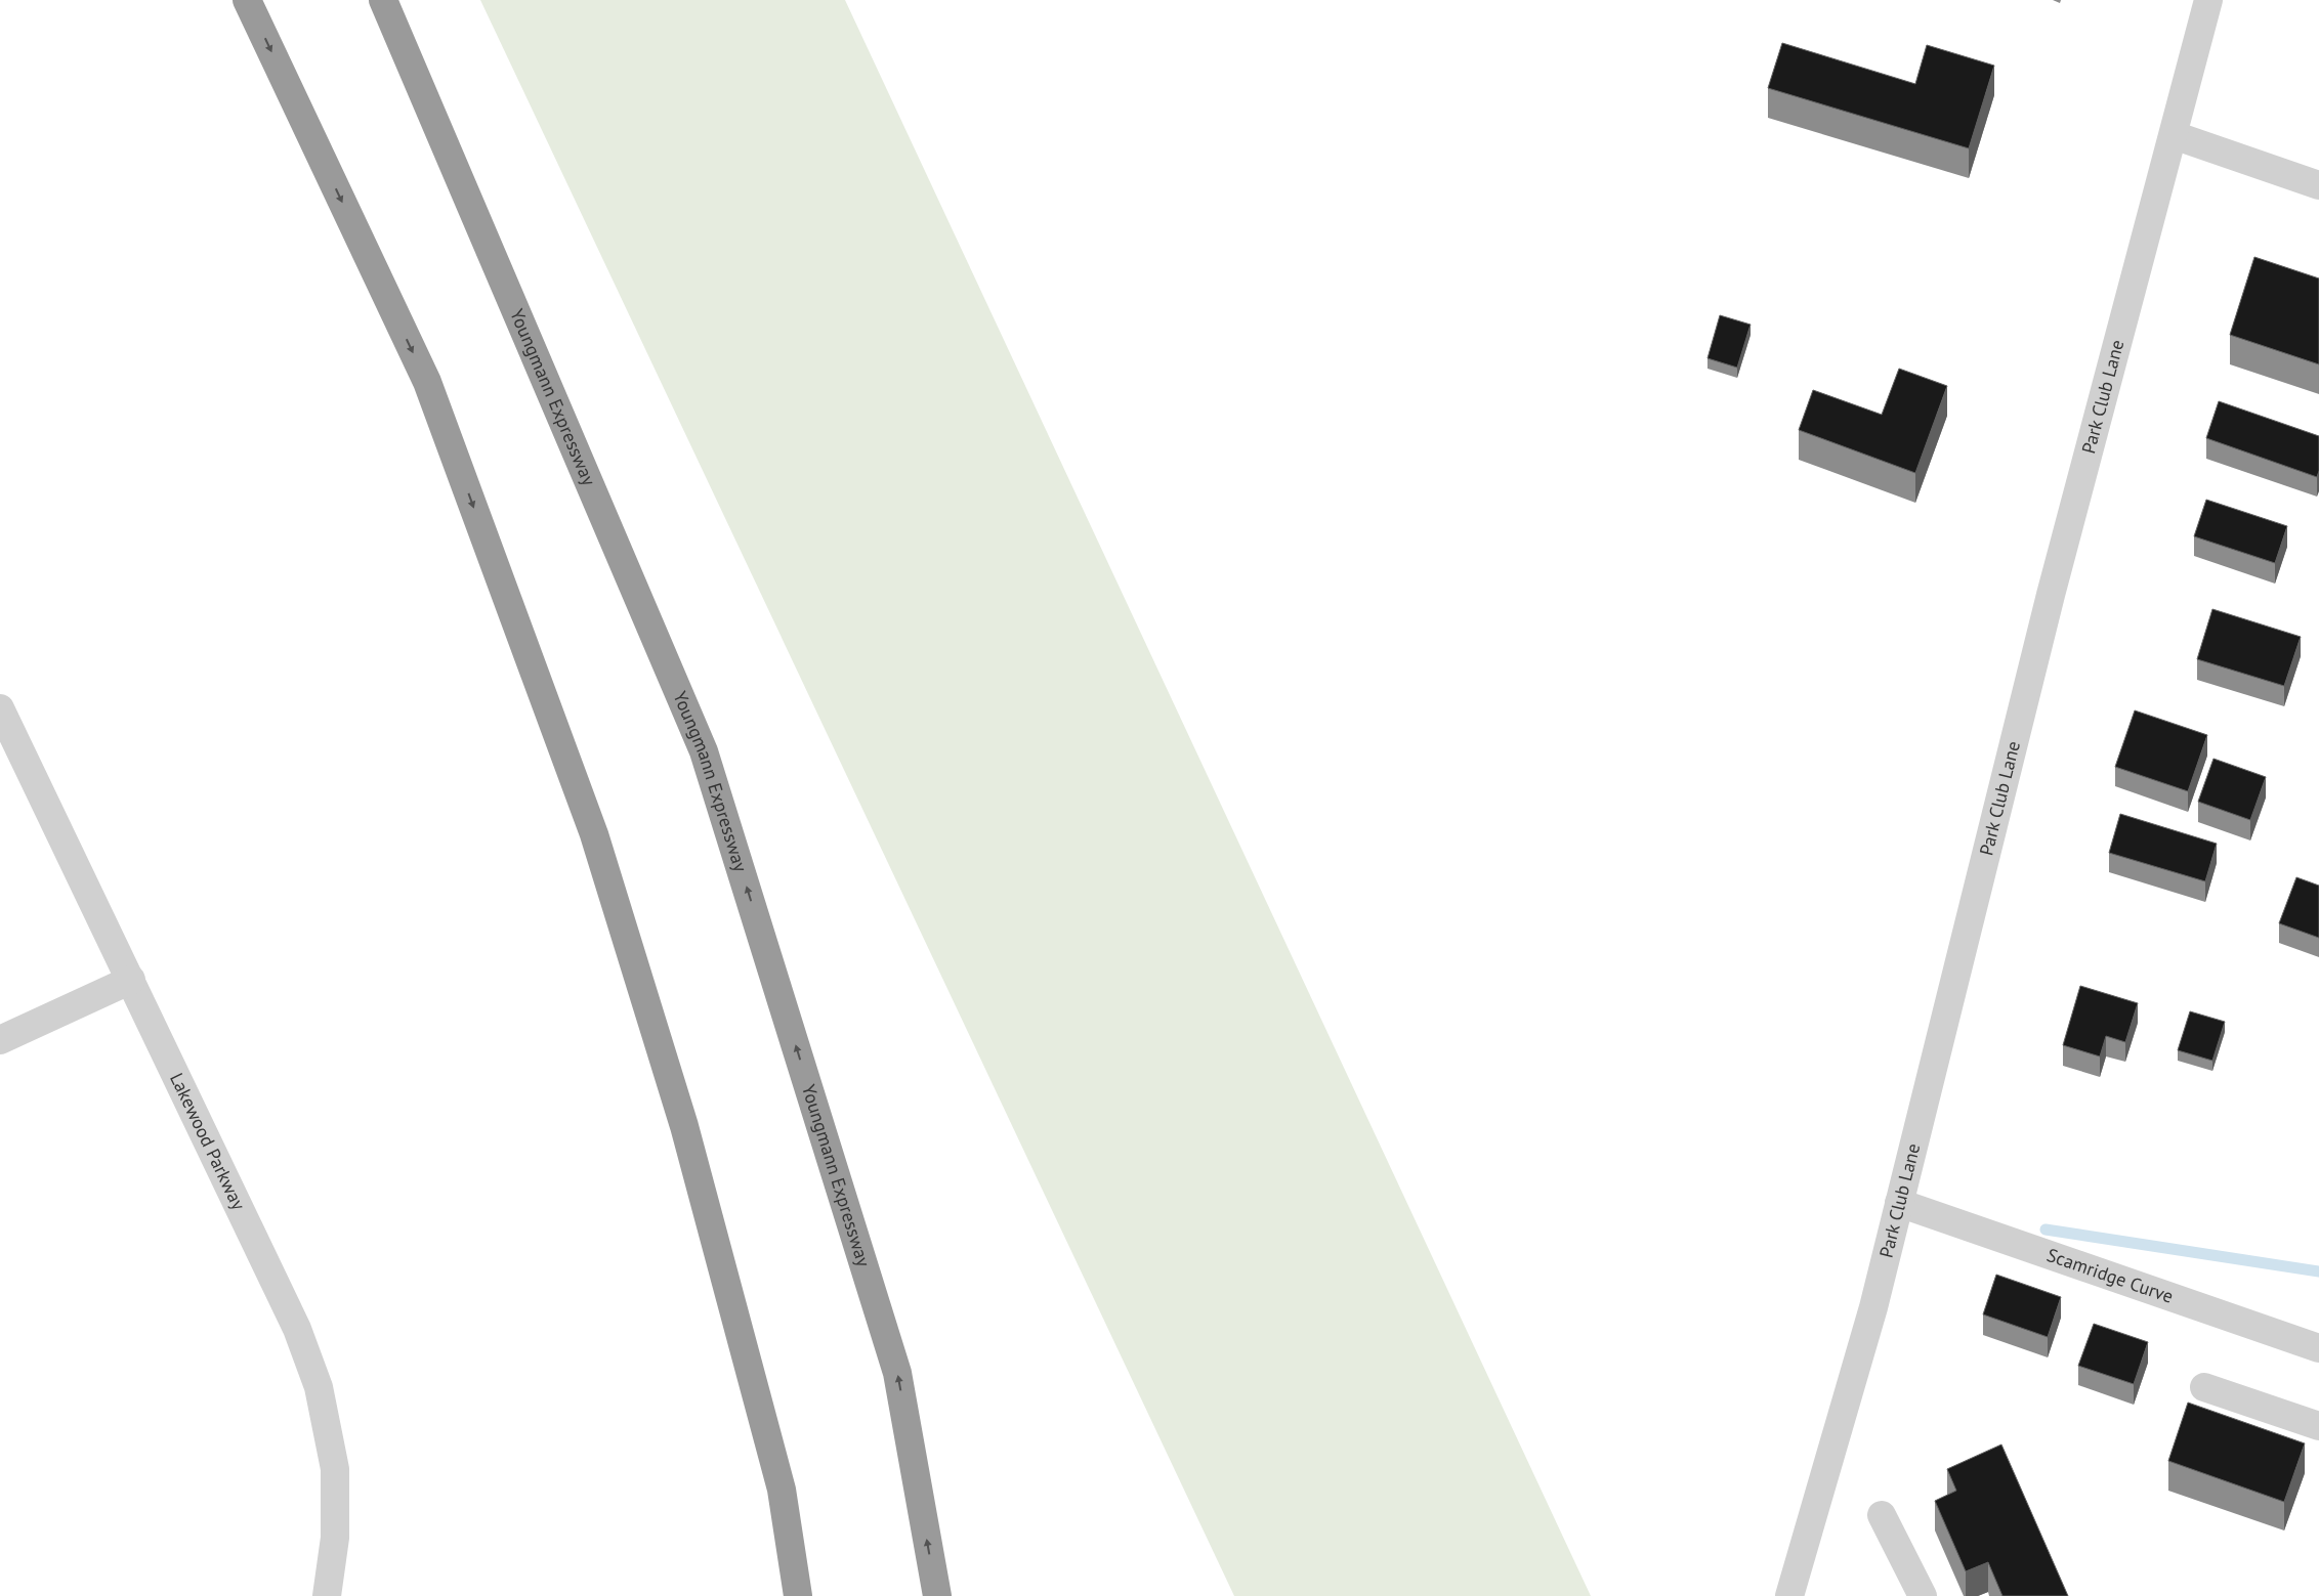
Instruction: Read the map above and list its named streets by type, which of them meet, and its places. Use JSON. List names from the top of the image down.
{
  "streets": {
    "highway": ["Youngmann Expressway"],
    "street": ["Park Club Lane", "Lakewood Parkway", "Scamridge Curve"]
  },
  "crossings": [
    ["Park Club Lane", "Scamridge Curve"]
  ]
}
